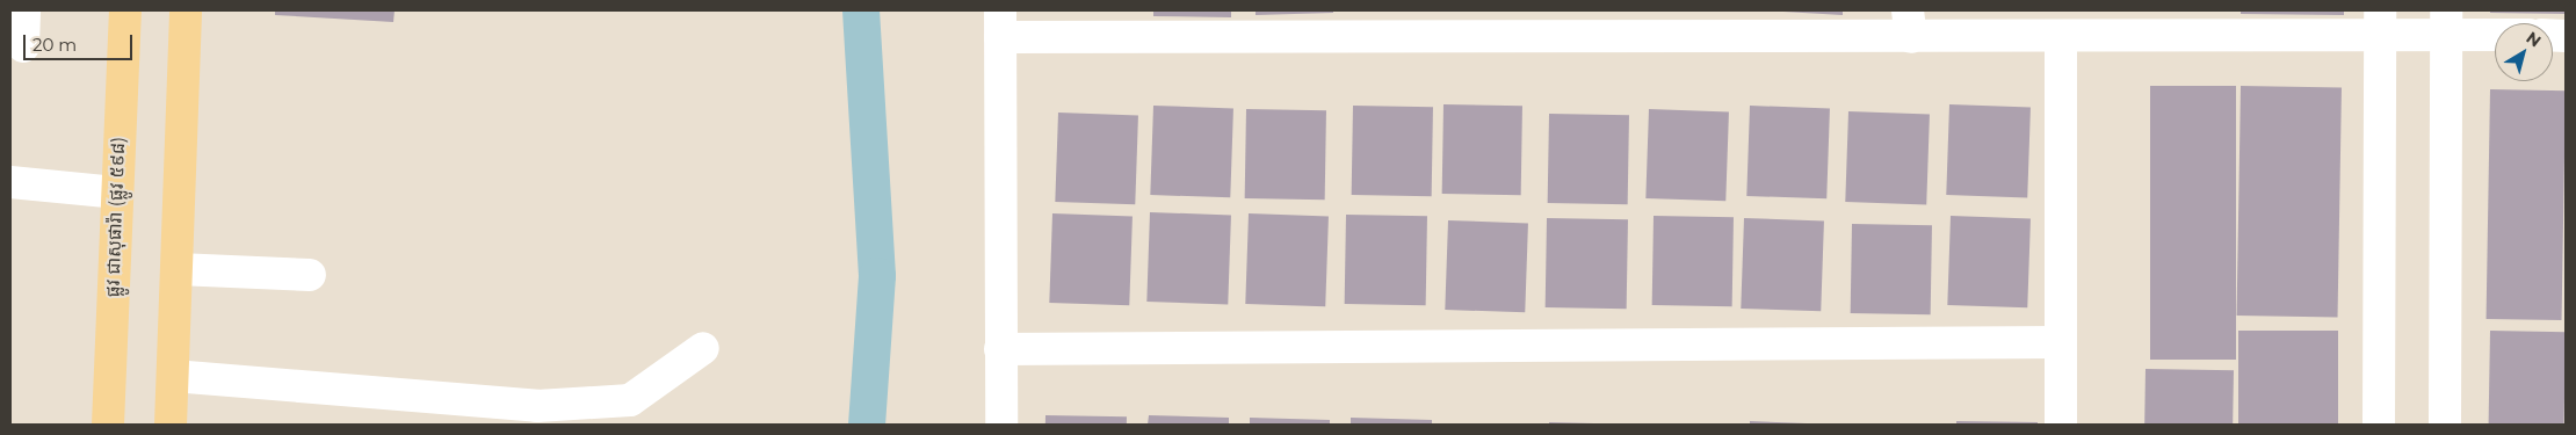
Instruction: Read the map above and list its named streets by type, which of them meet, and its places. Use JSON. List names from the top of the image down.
{
  "streets": {
    "main road": ["ផ្លូវ ជាសុផារ៉ា (ផ្លូវ ៥៩៨)"]
  },
  "scale_bar": "20 m",
  "north": "top right"
}
